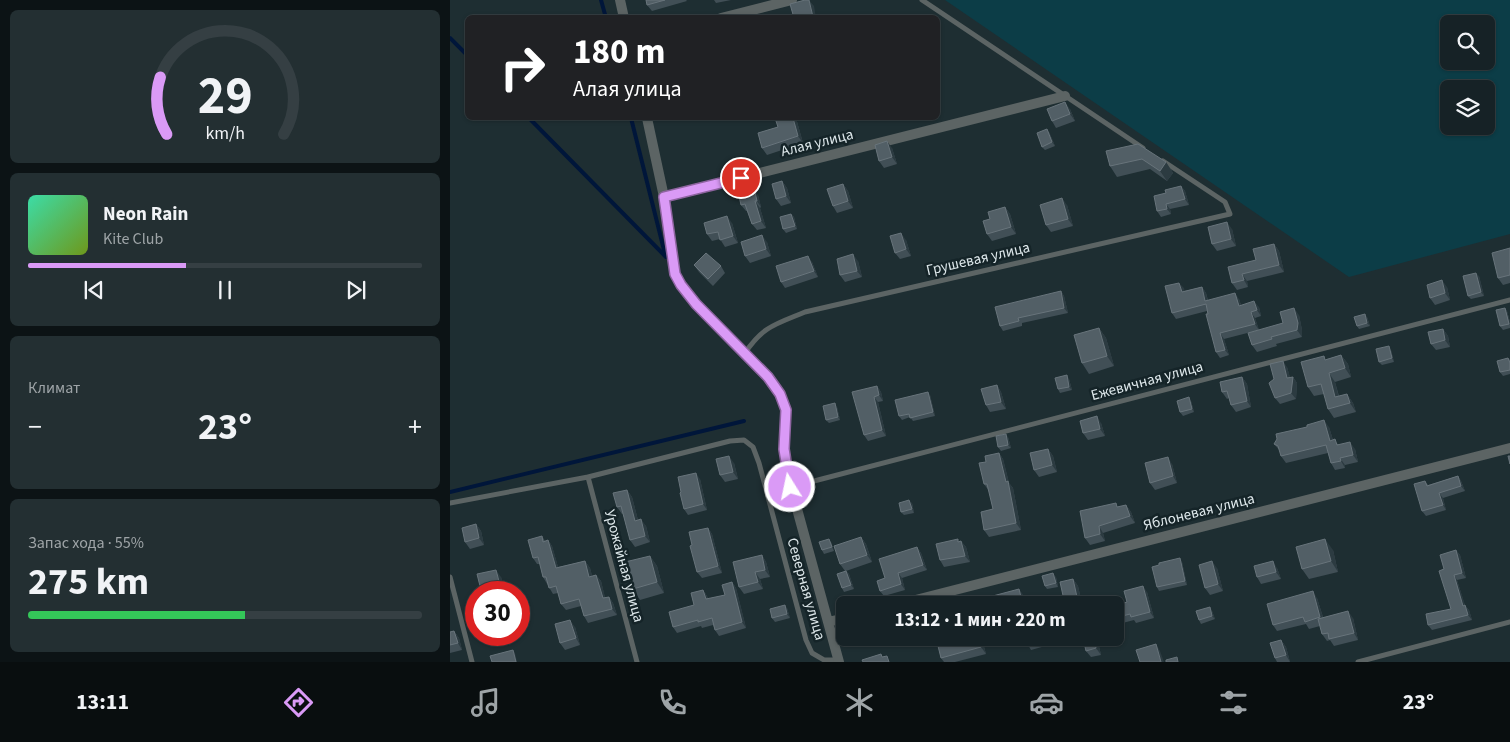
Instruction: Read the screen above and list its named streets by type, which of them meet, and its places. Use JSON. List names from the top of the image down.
{
  "streets": {
    "street": ["Алая улица", "Яблоневая улица"],
    "lane": [
      "Грушевая улица",
      "Ежевичная улица",
      "Урожайная улица",
      "Северная улица"
    ]
  },
  "crossings": [
    ["Урожайная улица", "Северная улица"]
  ],
  "page": {
    "turn": ["180 m", "Алая улица"],
    "song": ["Neon Rain", "Kite Club"],
    "tile": [
      "Климат",
      ["Запас хода · 55%", "275 km"]
    ],
    "heat": ["−", "23°", "+"],
    "limit": "30",
    "trip": "13:12 · 1 мин · 220 m",
    "tabs": ["13:11", "23°"],
    "gauge": ["29", "km/h"]
  }
}
